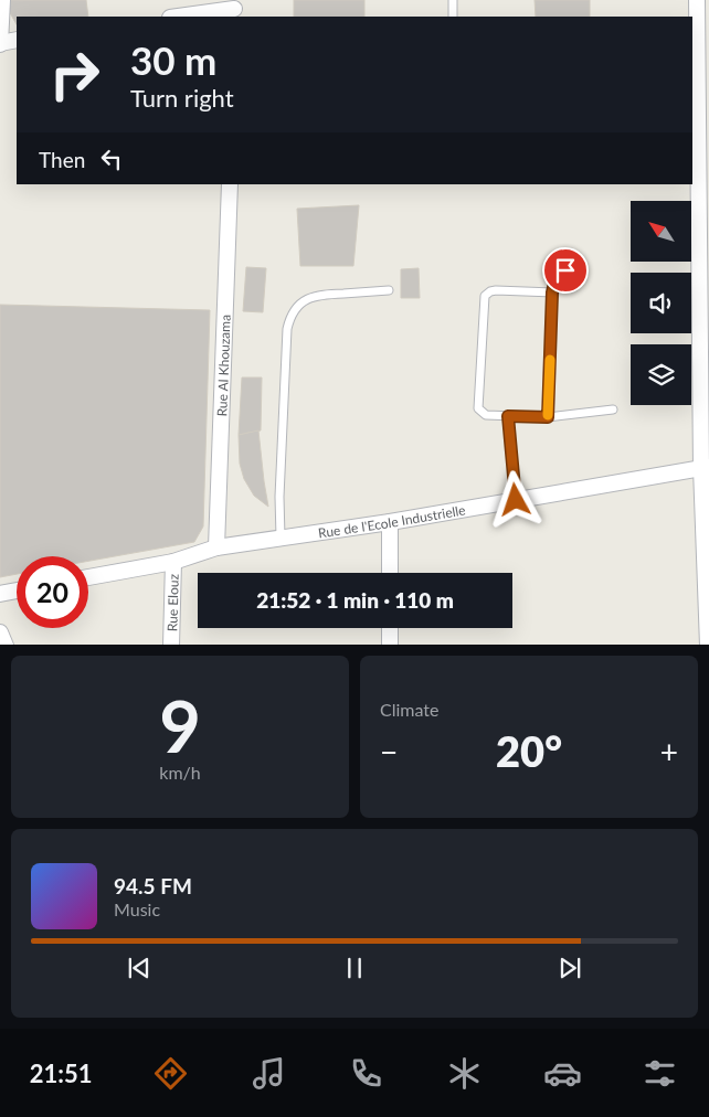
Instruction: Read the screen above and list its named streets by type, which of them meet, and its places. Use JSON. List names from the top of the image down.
{
  "streets": {
    "street": ["Rue Al Khouzama", "Rue de l'Ecole Industrielle", "Rue Elouz"]
  },
  "crossings": [
    ["Rue Al Khouzama", "Rue de l'Ecole Industrielle"],
    ["Rue de l'Ecole Industrielle", "Rue Elouz"]
  ],
  "north": "top left",
  "page": {
    "turn": ["30 m", "Turn right"],
    "then": "Then",
    "limit": "20",
    "trip": "21:52 · 1 min · 110 m",
    "tile": [
      ["9", "km/h"],
      "Climate"
    ],
    "heat": ["−", "20°", "+"],
    "song": ["94.5 FM", "Music"],
    "tabs": "21:51"
  }
}
